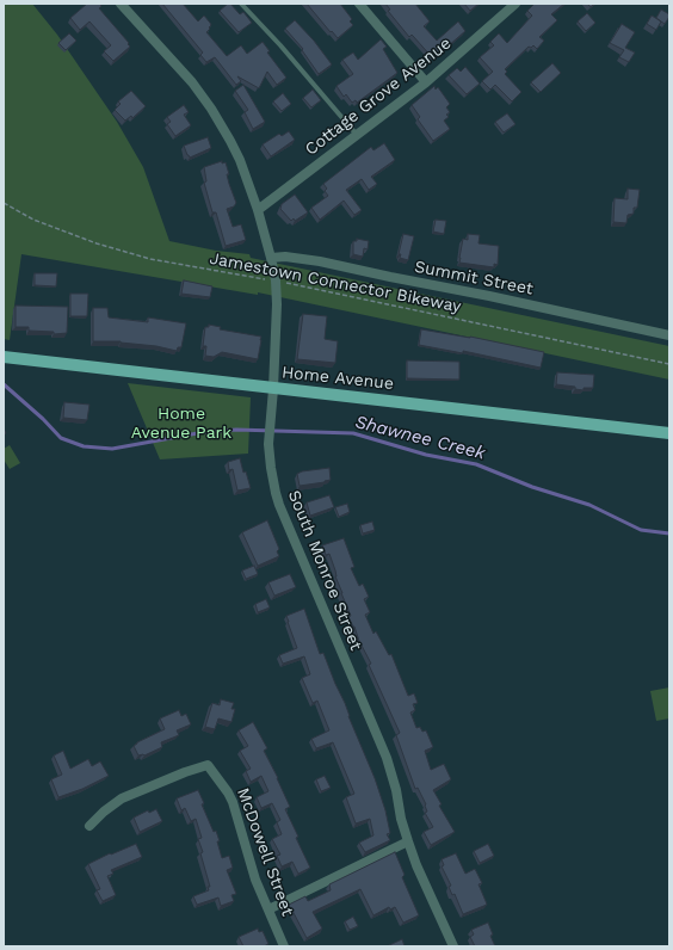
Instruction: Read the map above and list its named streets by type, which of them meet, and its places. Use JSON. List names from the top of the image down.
{
  "streets": {
    "main road": ["Home Avenue"],
    "street": [
      "Cottage Grove Avenue",
      "Summit Street",
      "South Monroe Street",
      "McDowell Street"
    ],
    "path": ["Jamestown Connector Bikeway"]
  },
  "crossings": [
    ["Cottage Grove Avenue", "South Monroe Street"],
    ["Summit Street", "South Monroe Street"],
    ["Jamestown Connector Bikeway", "South Monroe Street"],
    ["Home Avenue", "South Monroe Street"]
  ],
  "water": ["Shawnee Creek"],
  "parks": ["Home Avenue Park"]
}
